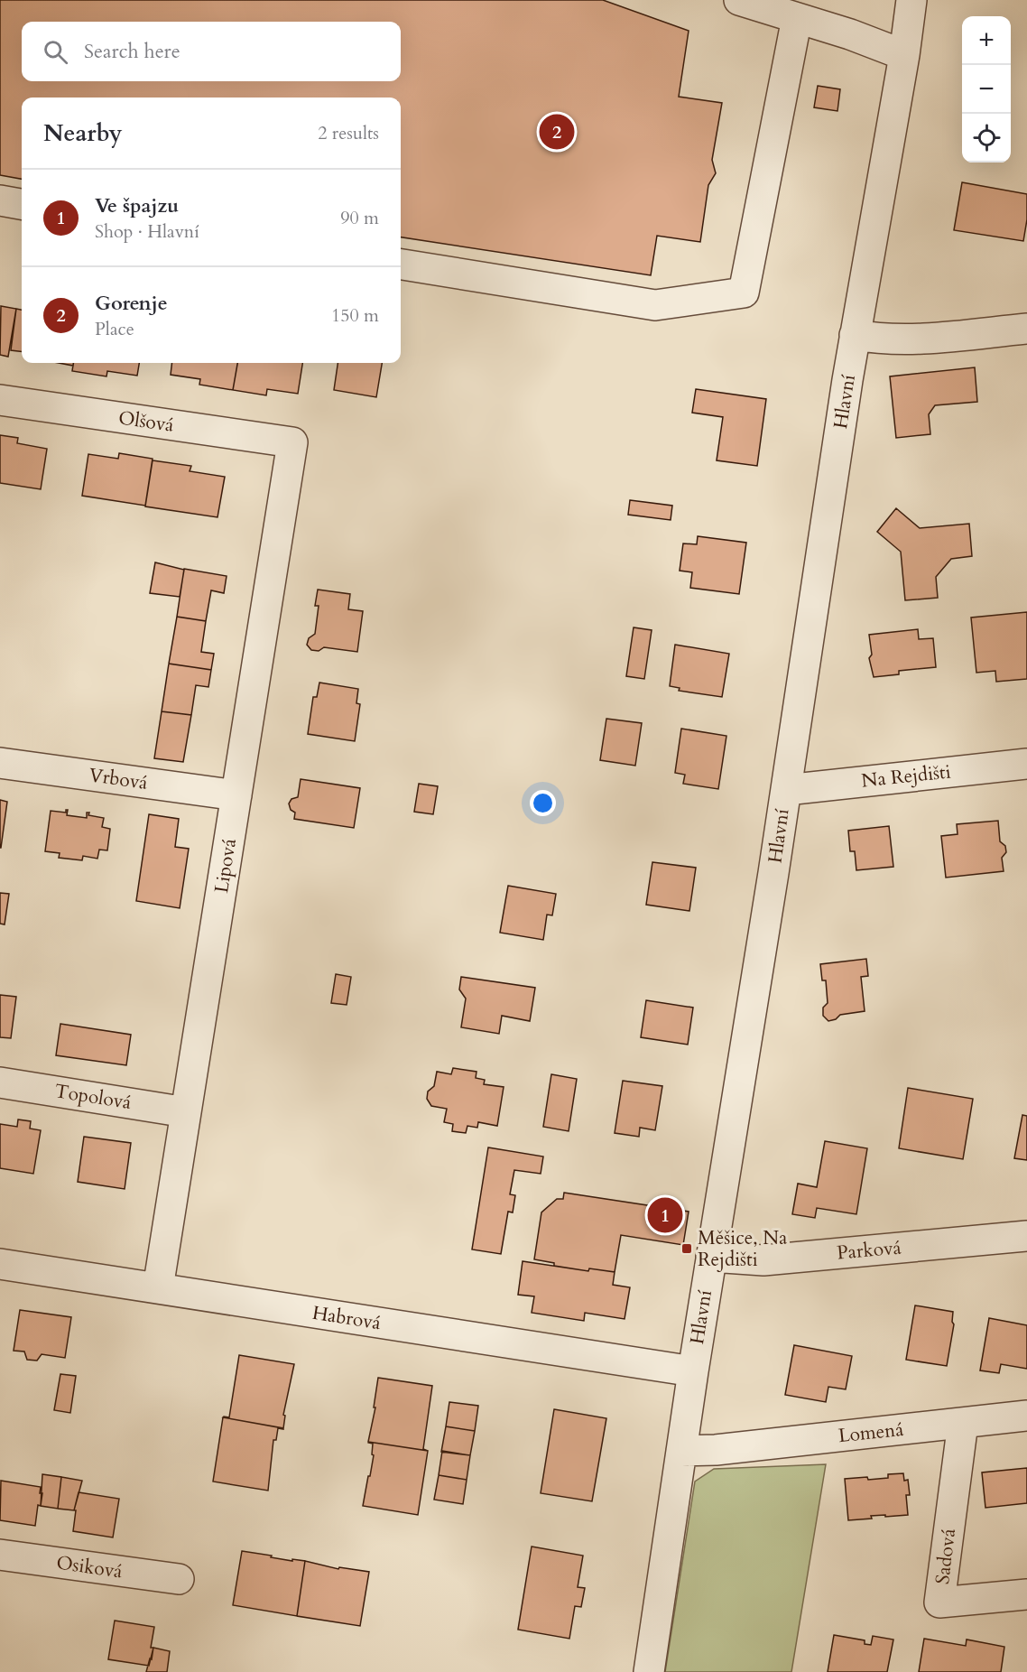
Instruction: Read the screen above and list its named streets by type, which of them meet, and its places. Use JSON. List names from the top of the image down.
{
  "streets": {
    "street": [
      "Hlavní",
      "Olšová",
      "Na Rejdišti",
      "Vrbová",
      "Lipová",
      "Topolová",
      "Parková",
      "Habrová",
      "Lomená",
      "Sadová",
      "Osiková"
    ]
  },
  "crossings": [
    ["Hlavní", "Na Rejdišti"],
    ["Hlavní", "Parková"],
    ["Hlavní", "Habrová"],
    ["Hlavní", "Lomená"],
    ["Olšová", "Lipová"],
    ["Vrbová", "Lipová"],
    ["Lipová", "Topolová"],
    ["Lipová", "Habrová"],
    ["Lomená", "Sadová"]
  ],
  "places": {
    "transit": ["Měšice, Na Rejdišti"]
  },
  "page": {
    "map_buttons": ["+", "−"],
    "search": "Search here",
    "heading": ["Nearby", "2 results"],
    "pins": ["2", "1"],
    "list": [
      {
        "mark": "1",
        "name": "Ve špajzu",
        "note": "Shop · Hlavní",
        "value": "90 m"
      },
      {
        "mark": "2",
        "name": "Gorenje",
        "note": "Place",
        "value": "150 m"
      }
    ]
  }
}
